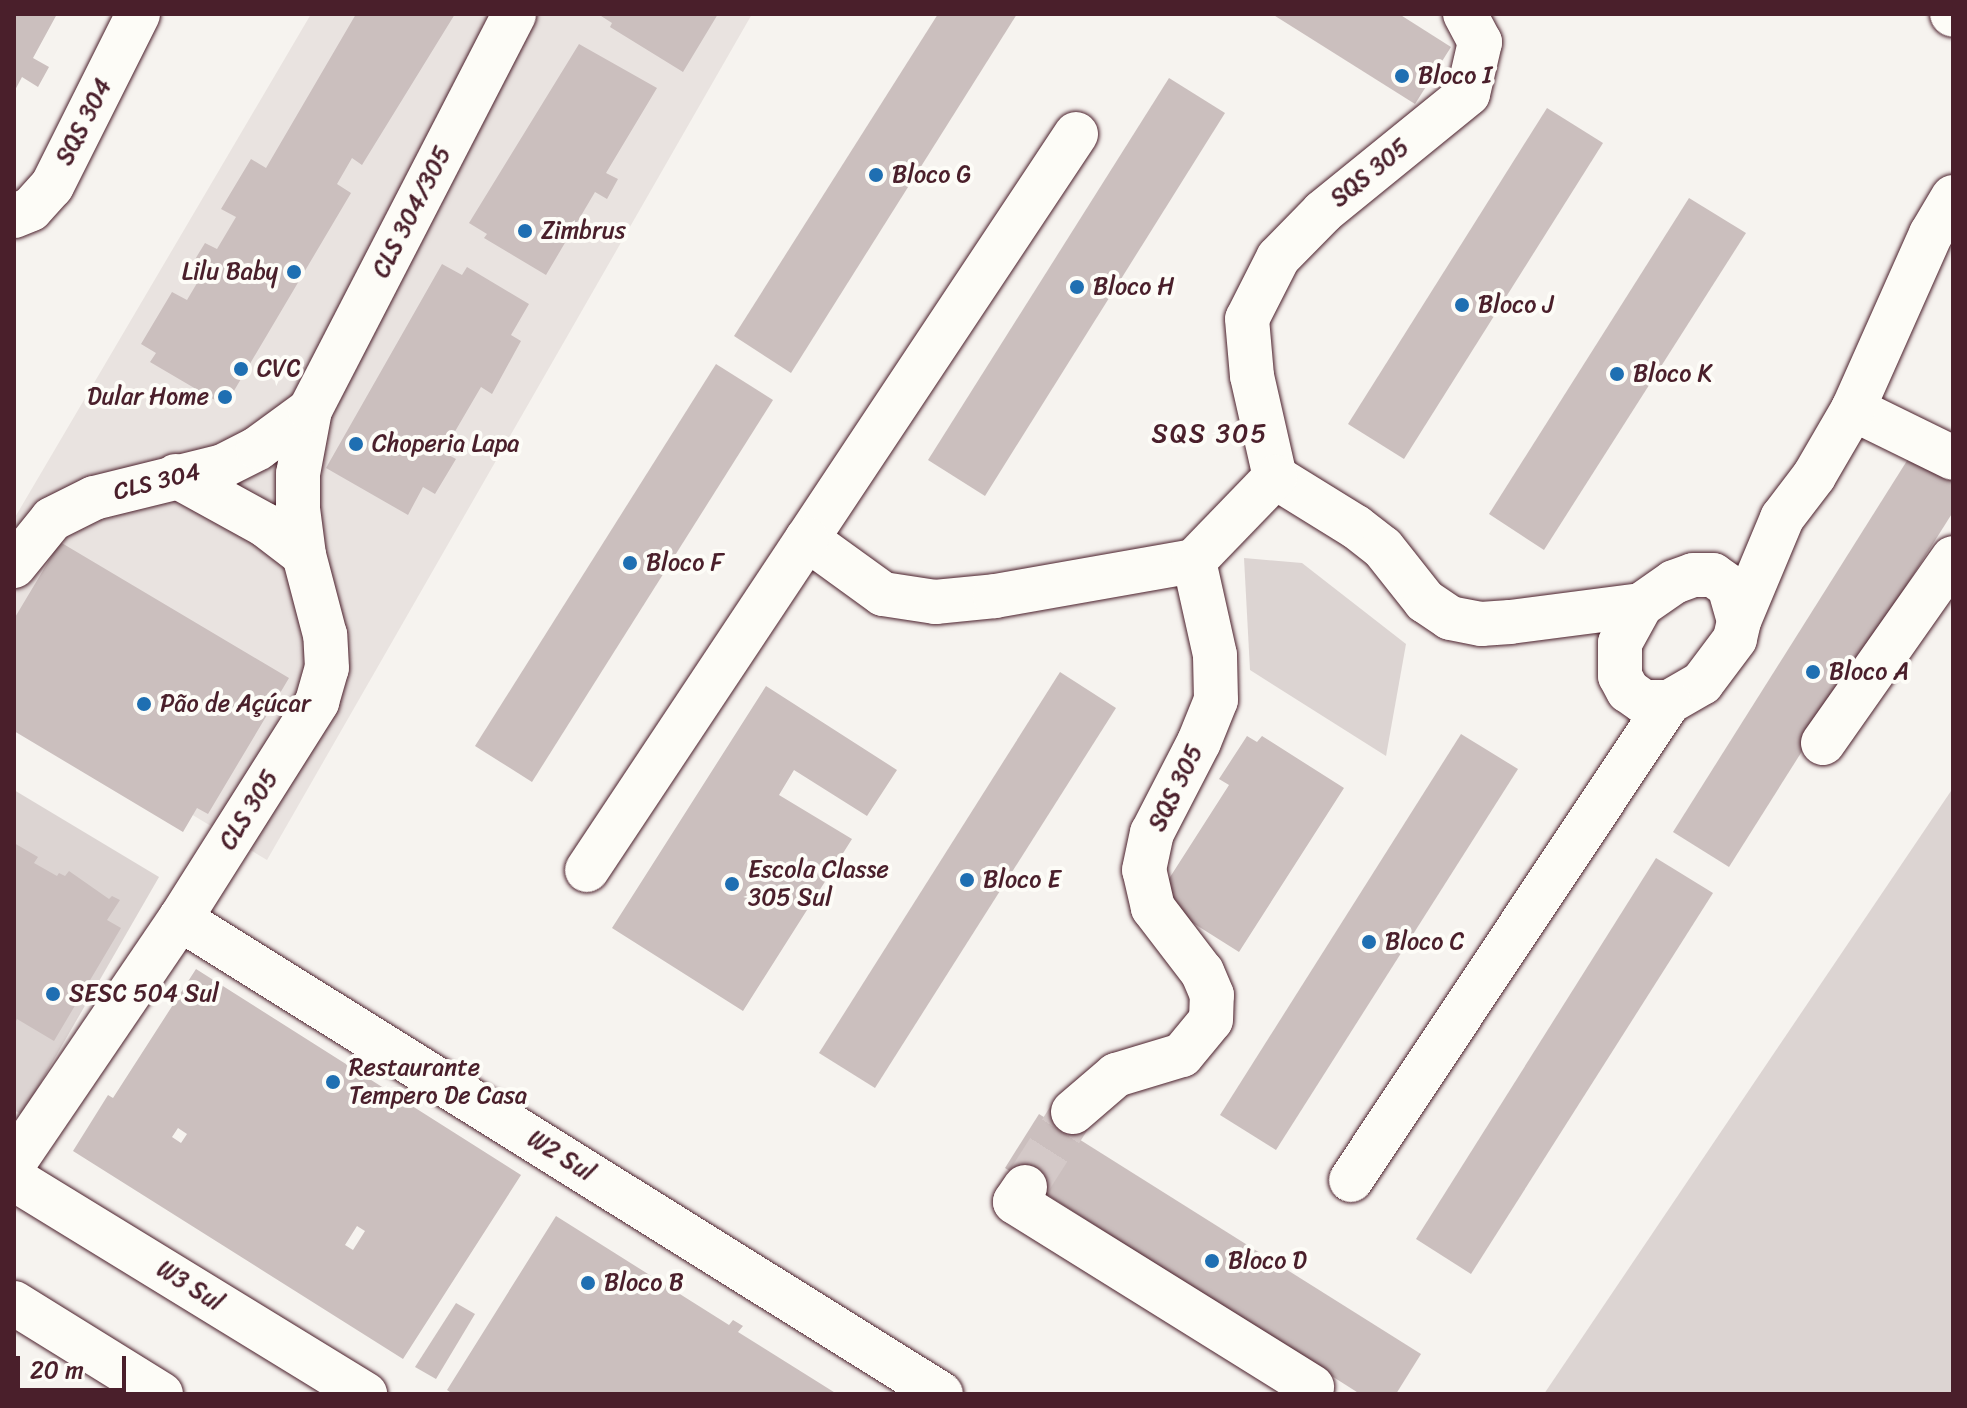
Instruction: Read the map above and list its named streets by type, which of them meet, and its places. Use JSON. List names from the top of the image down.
{
  "streets": {
    "street": [
      "SQS 304",
      "SQS 305",
      "CLS 304/305",
      "CLS 304",
      "CLS 305",
      "W2 Sul",
      "W3 Sul"
    ]
  },
  "crossings": [
    ["CLS 304/305", "CLS 304"],
    ["CLS 304/305", "CLS 305"],
    ["CLS 304", "CLS 305"],
    ["CLS 305", "W2 Sul"]
  ],
  "districts": ["SQS 305"],
  "places": [
    "Bloco I",
    "Bloco G",
    "Zimbrus",
    "Lilu Baby",
    "Bloco H",
    "Bloco J",
    "CVC",
    "Bloco K",
    "Dular Home",
    "Choperia Lapa",
    "Bloco F",
    "Bloco A",
    "Pão de Açúcar",
    "Bloco E",
    "Escola Classe 305 Sul",
    "Bloco C",
    "SESC 504 Sul",
    "Restaurante Tempero De Casa",
    "Bloco D",
    "Bloco B"
  ],
  "scale_bar": "20 m"
}
